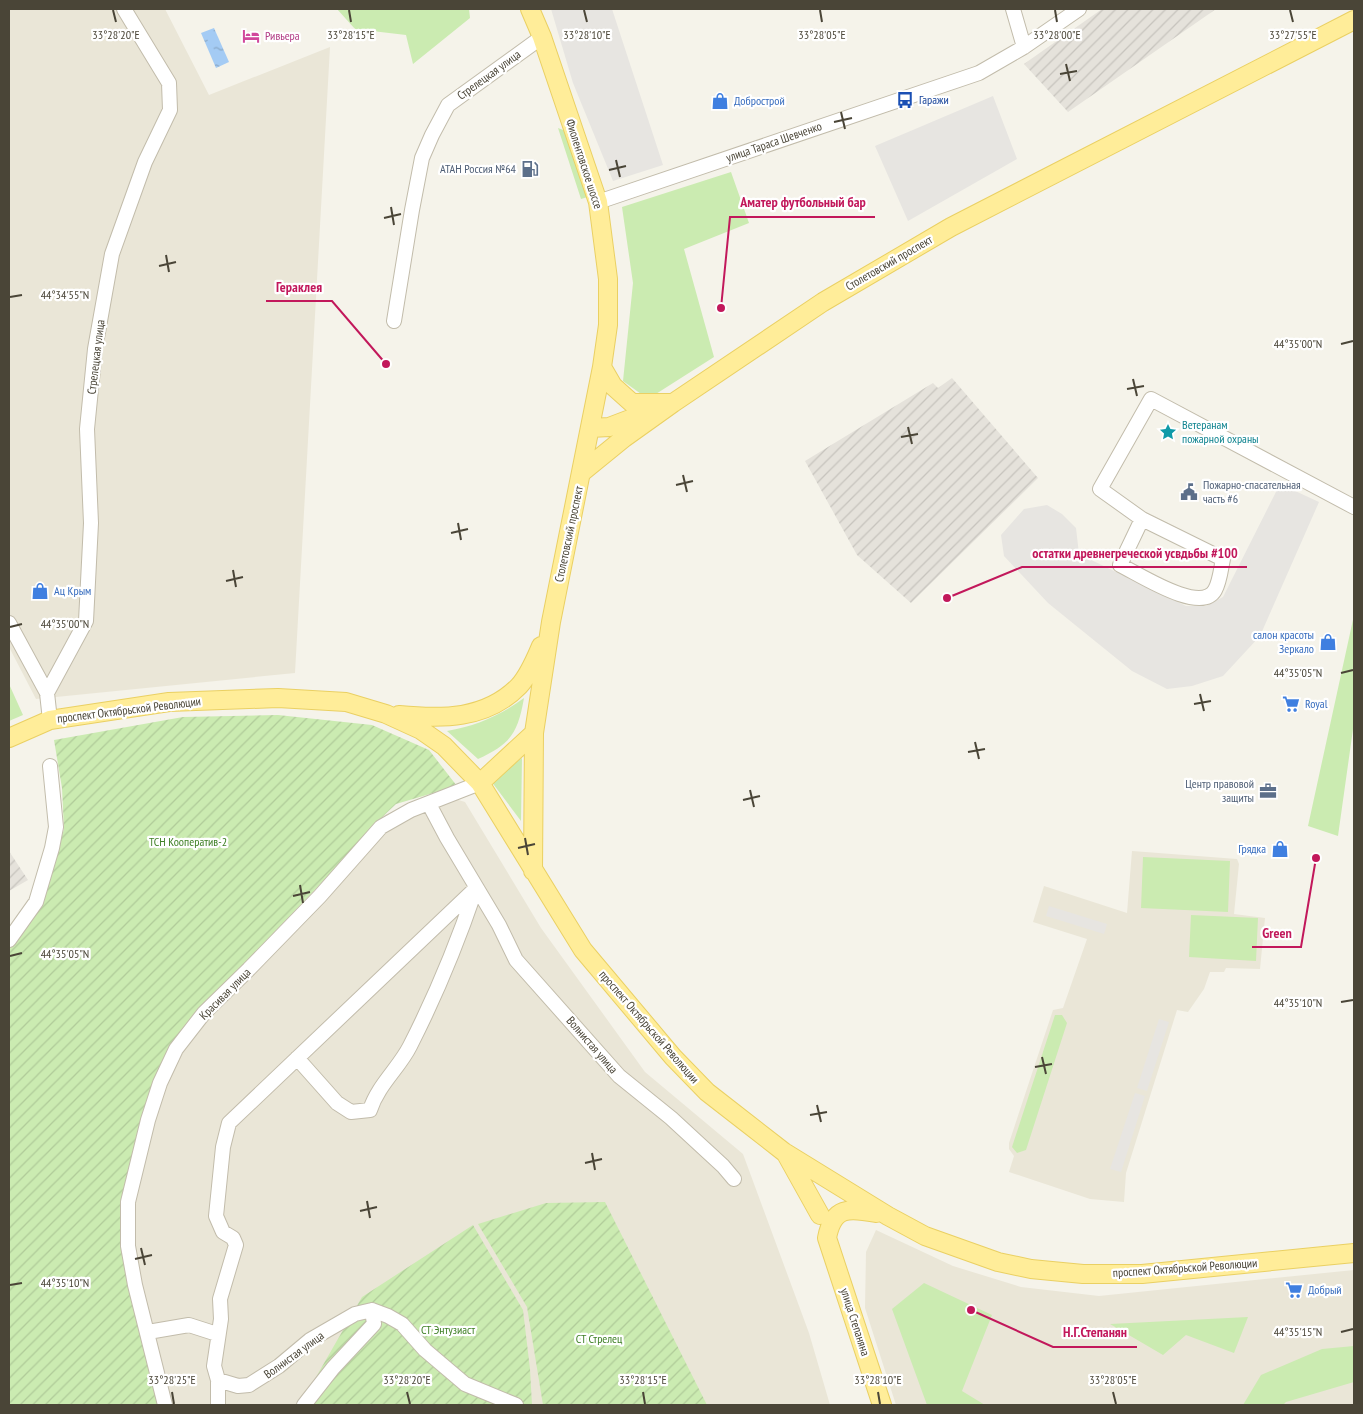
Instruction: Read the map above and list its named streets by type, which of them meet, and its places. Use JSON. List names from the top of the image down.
{
  "streets": {
    "main road": [
      "Фиолентовское шоссе",
      "Столетовский проспект",
      "проспект Октябрьской Революции",
      "улица Степаняна"
    ],
    "street": [
      "Стрелецкая улица",
      "улица Тараса Шевченко",
      "Красивая улица",
      "Волнистая улица"
    ]
  },
  "crossings": [
    ["Стрелецкая улица", "Фиолентовское шоссе"],
    ["улица Тараса Шевченко", "Фиолентовское шоссе"],
    ["Фиолентовское шоссе", "Столетовский проспект"],
    ["Столетовский проспект", "проспект Октябрьской Революции"],
    ["проспект Октябрьской Революции", "Красивая улица"],
    ["проспект Октябрьской Революции", "улица Степаняна"],
    ["Красивая улица", "Волнистая улица"]
  ],
  "parks": ["ТСН Кооператив-2", "СТ Энтузиаст", "СТ Стрелец"],
  "places": {
    "hotel": ["Ривьера"],
    "bus stop": ["Гаражи"],
    "shop": [
      "Добрострой",
      "Ац Крым",
      "салон красоты Зеркало",
      "Грядка"
    ],
    "fuel station": ["АТАН Россия №64"],
    "other": [
      "Аматер футбольный бар",
      "Гераклея",
      "остатки древнегреческой усвдьбы #100",
      "Green",
      "Н.Г.Степанян"
    ],
    "place": ["Ветеранам пожарной охраны"],
    "public building": ["Пожарно-спасательная часть #6"],
    "supermarket": ["Royal", "Добрый"],
    "office": ["Центр правовой защиты"]
  },
  "coordinates": [
    "33°28'20\"E",
    "33°28'15\"E",
    "33°28'10\"E",
    "33°28'05\"E",
    "33°28'00\"E",
    "33°27'55\"E",
    "44°34'55\"N",
    "44°35'00\"N",
    "44°35'05\"N",
    "44°35'10\"N",
    "44°35'15\"N",
    "33°28'25\"E"
  ]
}
